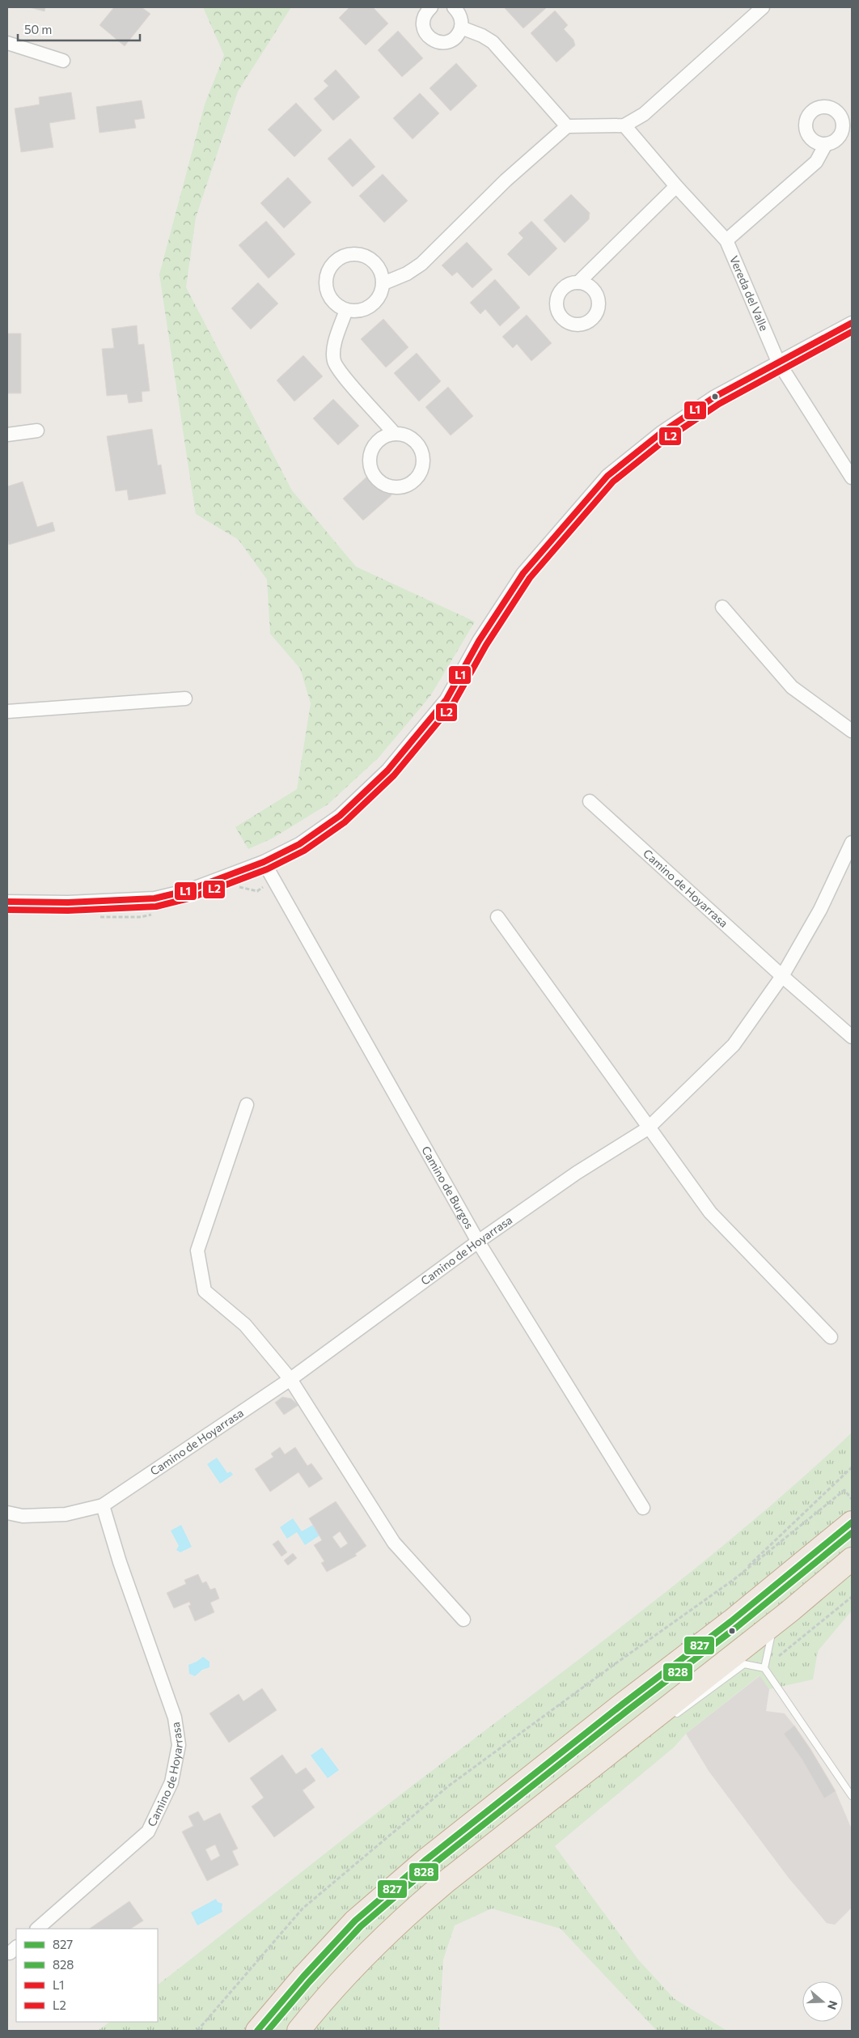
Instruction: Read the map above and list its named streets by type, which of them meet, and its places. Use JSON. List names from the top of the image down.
{
  "streets": {
    "street": ["Vereda del Valle", "Camino de Hoyarrasa", "Camino de Burgos"]
  },
  "crossings": [
    ["Camino de Hoyarrasa", "Camino de Burgos"]
  ],
  "lines": [
    "transit line L1",
    "transit line L2",
    "transit line 827",
    "transit line 828"
  ],
  "legend": [
    "827",
    "828",
    "L1",
    "L2"
  ],
  "scale_bar": "50 m",
  "north": "right"
}
